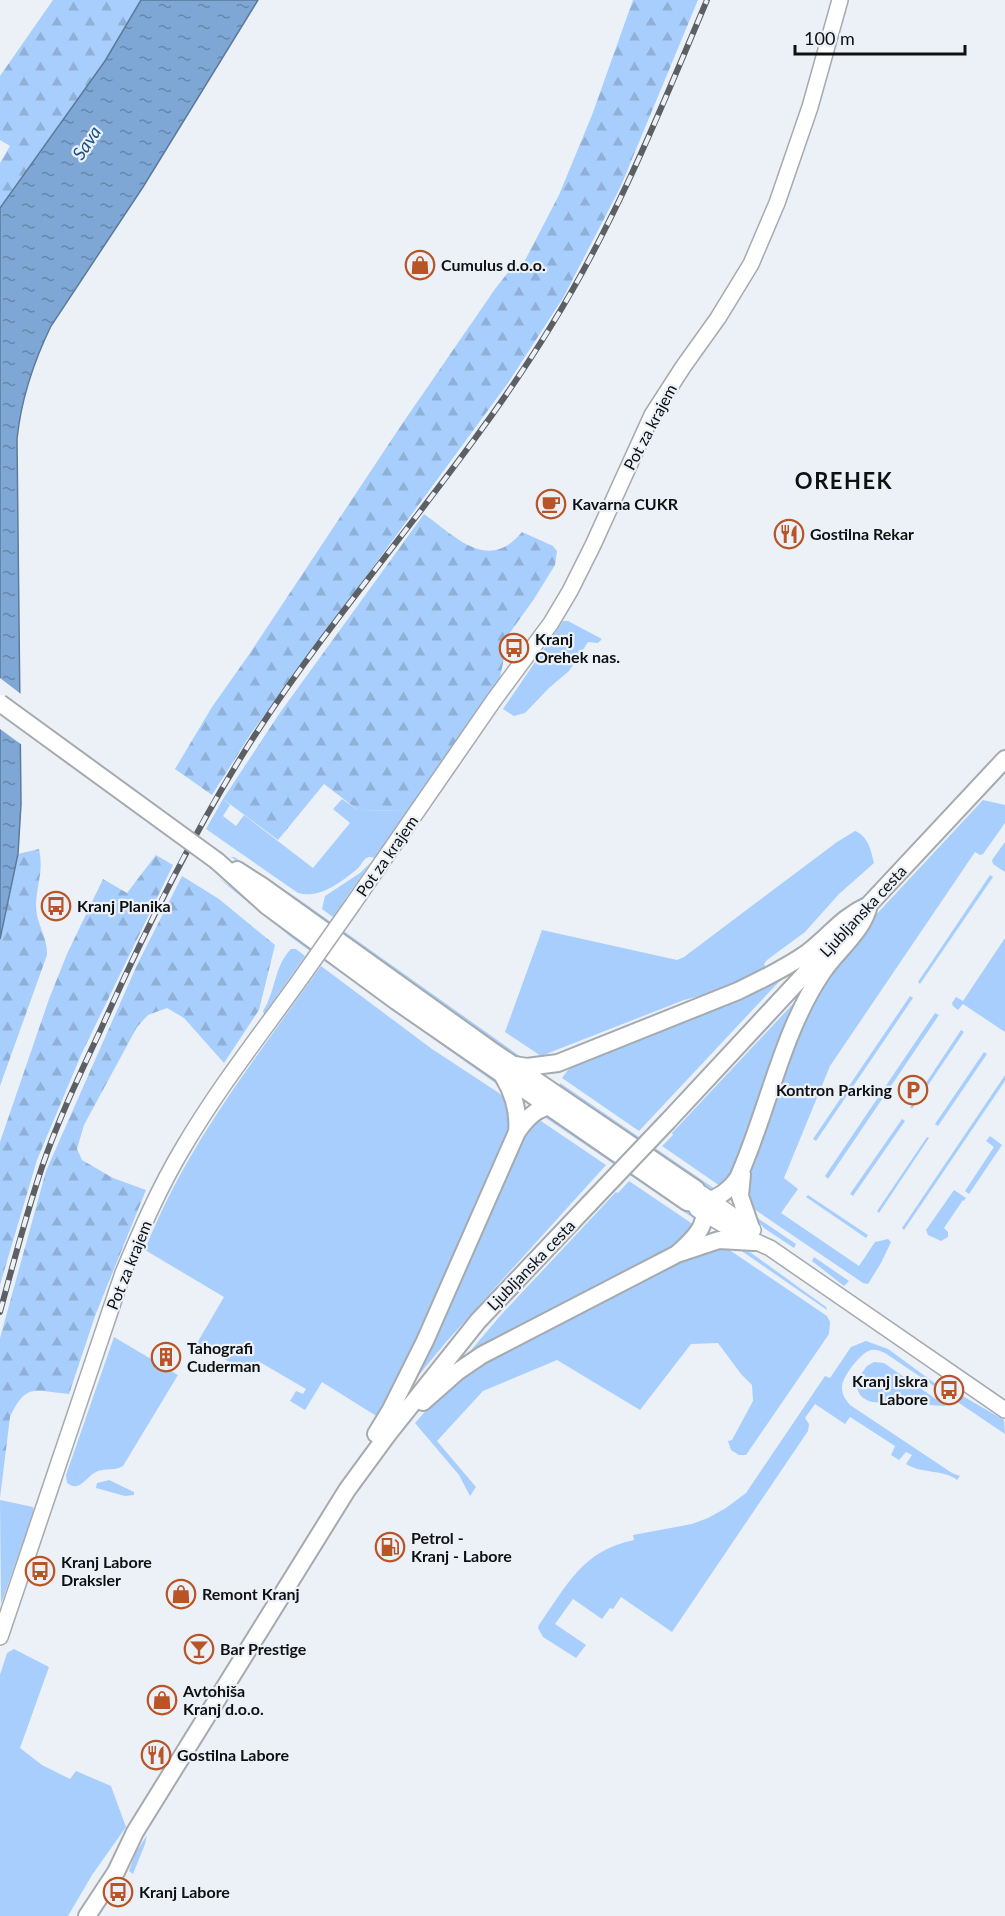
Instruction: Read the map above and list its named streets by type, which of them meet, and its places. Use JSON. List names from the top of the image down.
{
  "streets": {
    "main road": ["Ljubljanska cesta"],
    "street": ["Pot za krajem"]
  },
  "districts": ["OREHEK"],
  "water": ["Sava"],
  "places": {
    "shop": ["Cumulus d.o.o.", "Remont Kranj", "Avtohiša Kranj d.o.o."],
    "cafe": ["Kavarna CUKR"],
    "restaurant": ["Gostilna Rekar", "Gostilna Labore"],
    "bus stop": [
      "Kranj Orehek nas.",
      "Kranj Planika",
      "Kranj Iskra Labore",
      "Kranj Labore Draksler",
      "Kranj Labore"
    ],
    "parking": ["Kontron Parking"],
    "building": ["Tahografi Cuderman"],
    "fuel station": ["Petrol - Kranj - Labore"],
    "bar": ["Bar Prestige"]
  },
  "scale_bar": "100 m"
}
